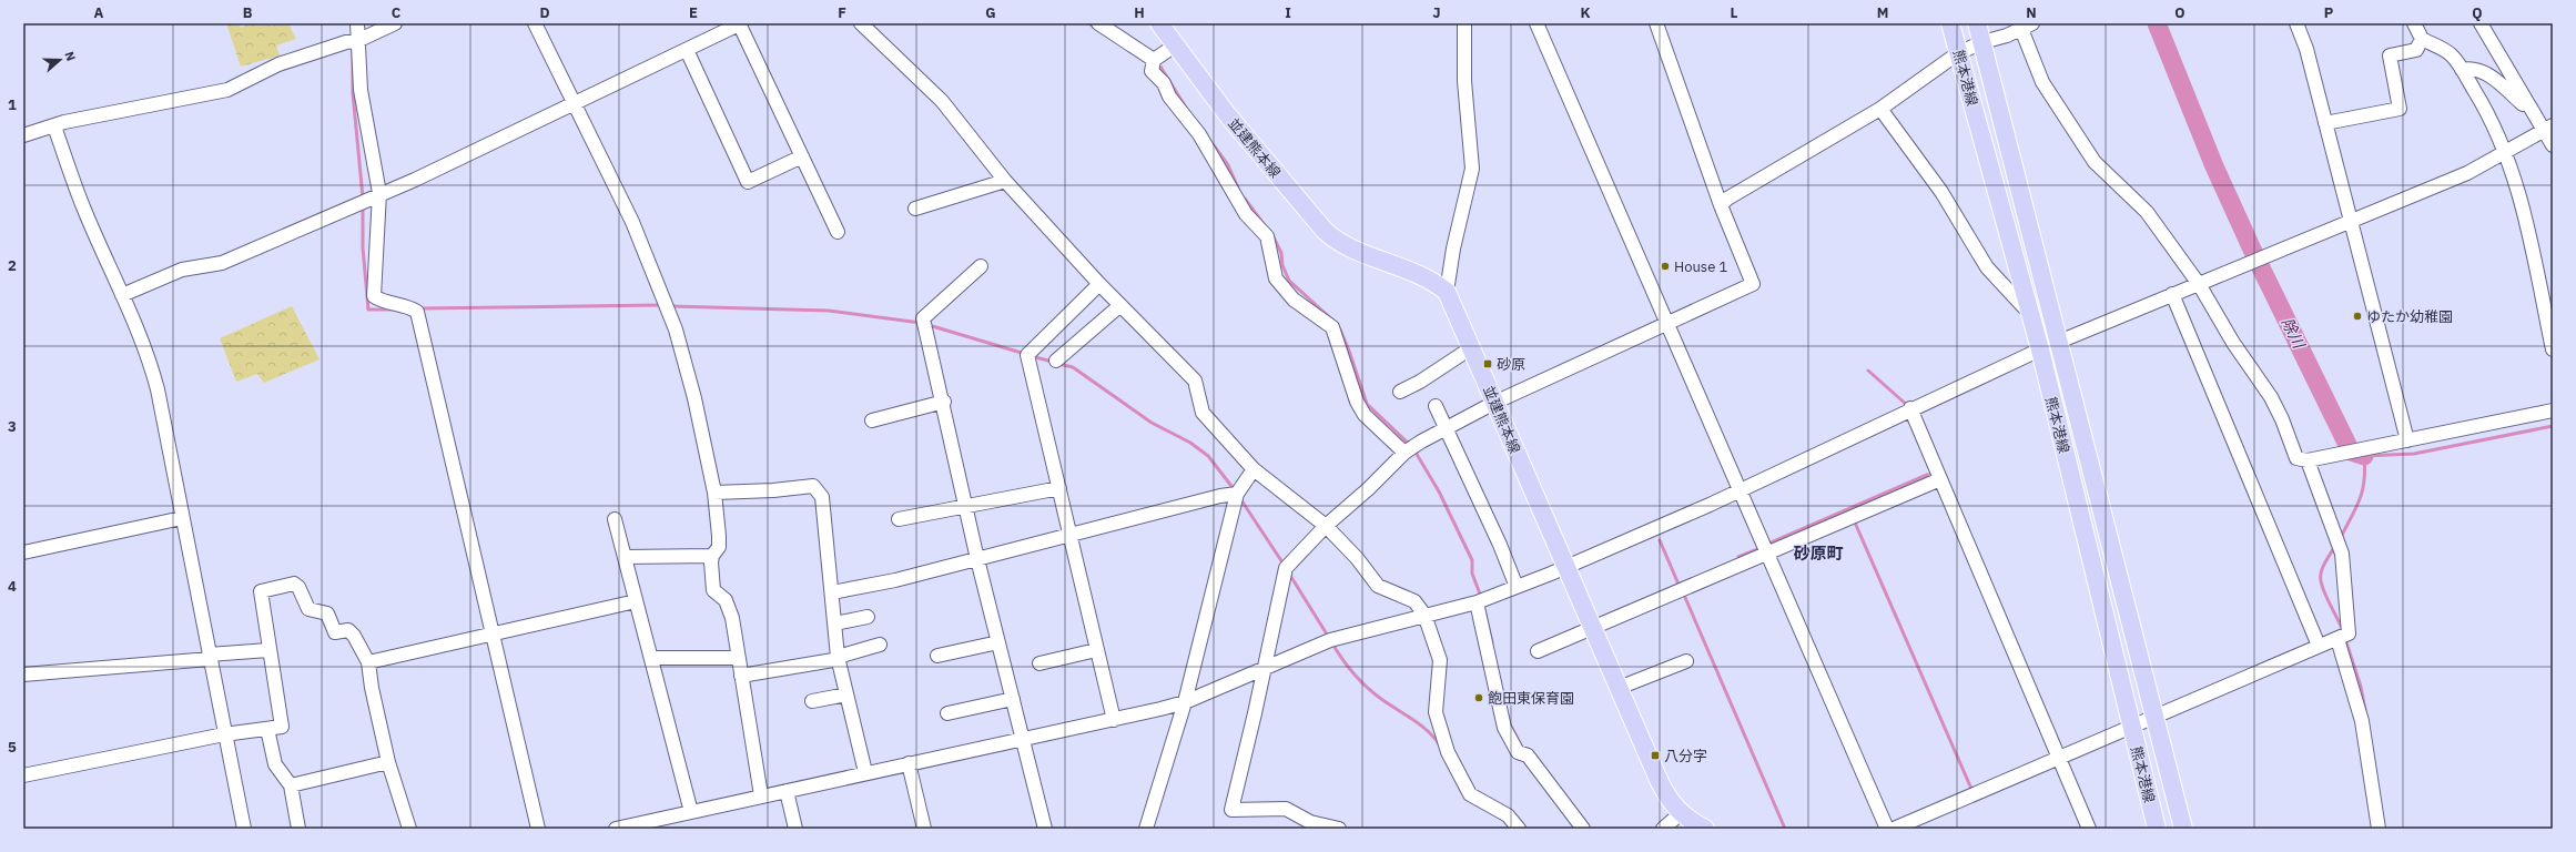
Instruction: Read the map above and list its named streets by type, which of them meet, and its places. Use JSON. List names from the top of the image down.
{
  "streets": {
    "main road": ["熊本港線", "並建熊本線"]
  },
  "districts": ["砂原町"],
  "water": ["除川"],
  "places": {
    "other": ["House 1", "ゆたか幼稚園", "飽田東保育園"],
    "transit": ["砂原", "八分字"]
  },
  "north": "right",
  "grid": {
    "columns": [
      "A",
      "B",
      "C",
      "D",
      "E",
      "F",
      "G",
      "H",
      "I",
      "J",
      "K",
      "L",
      "M",
      "N",
      "O",
      "P",
      "Q"
    ],
    "rows": [
      "1",
      "2",
      "3",
      "4",
      "5"
    ]
  }
}
